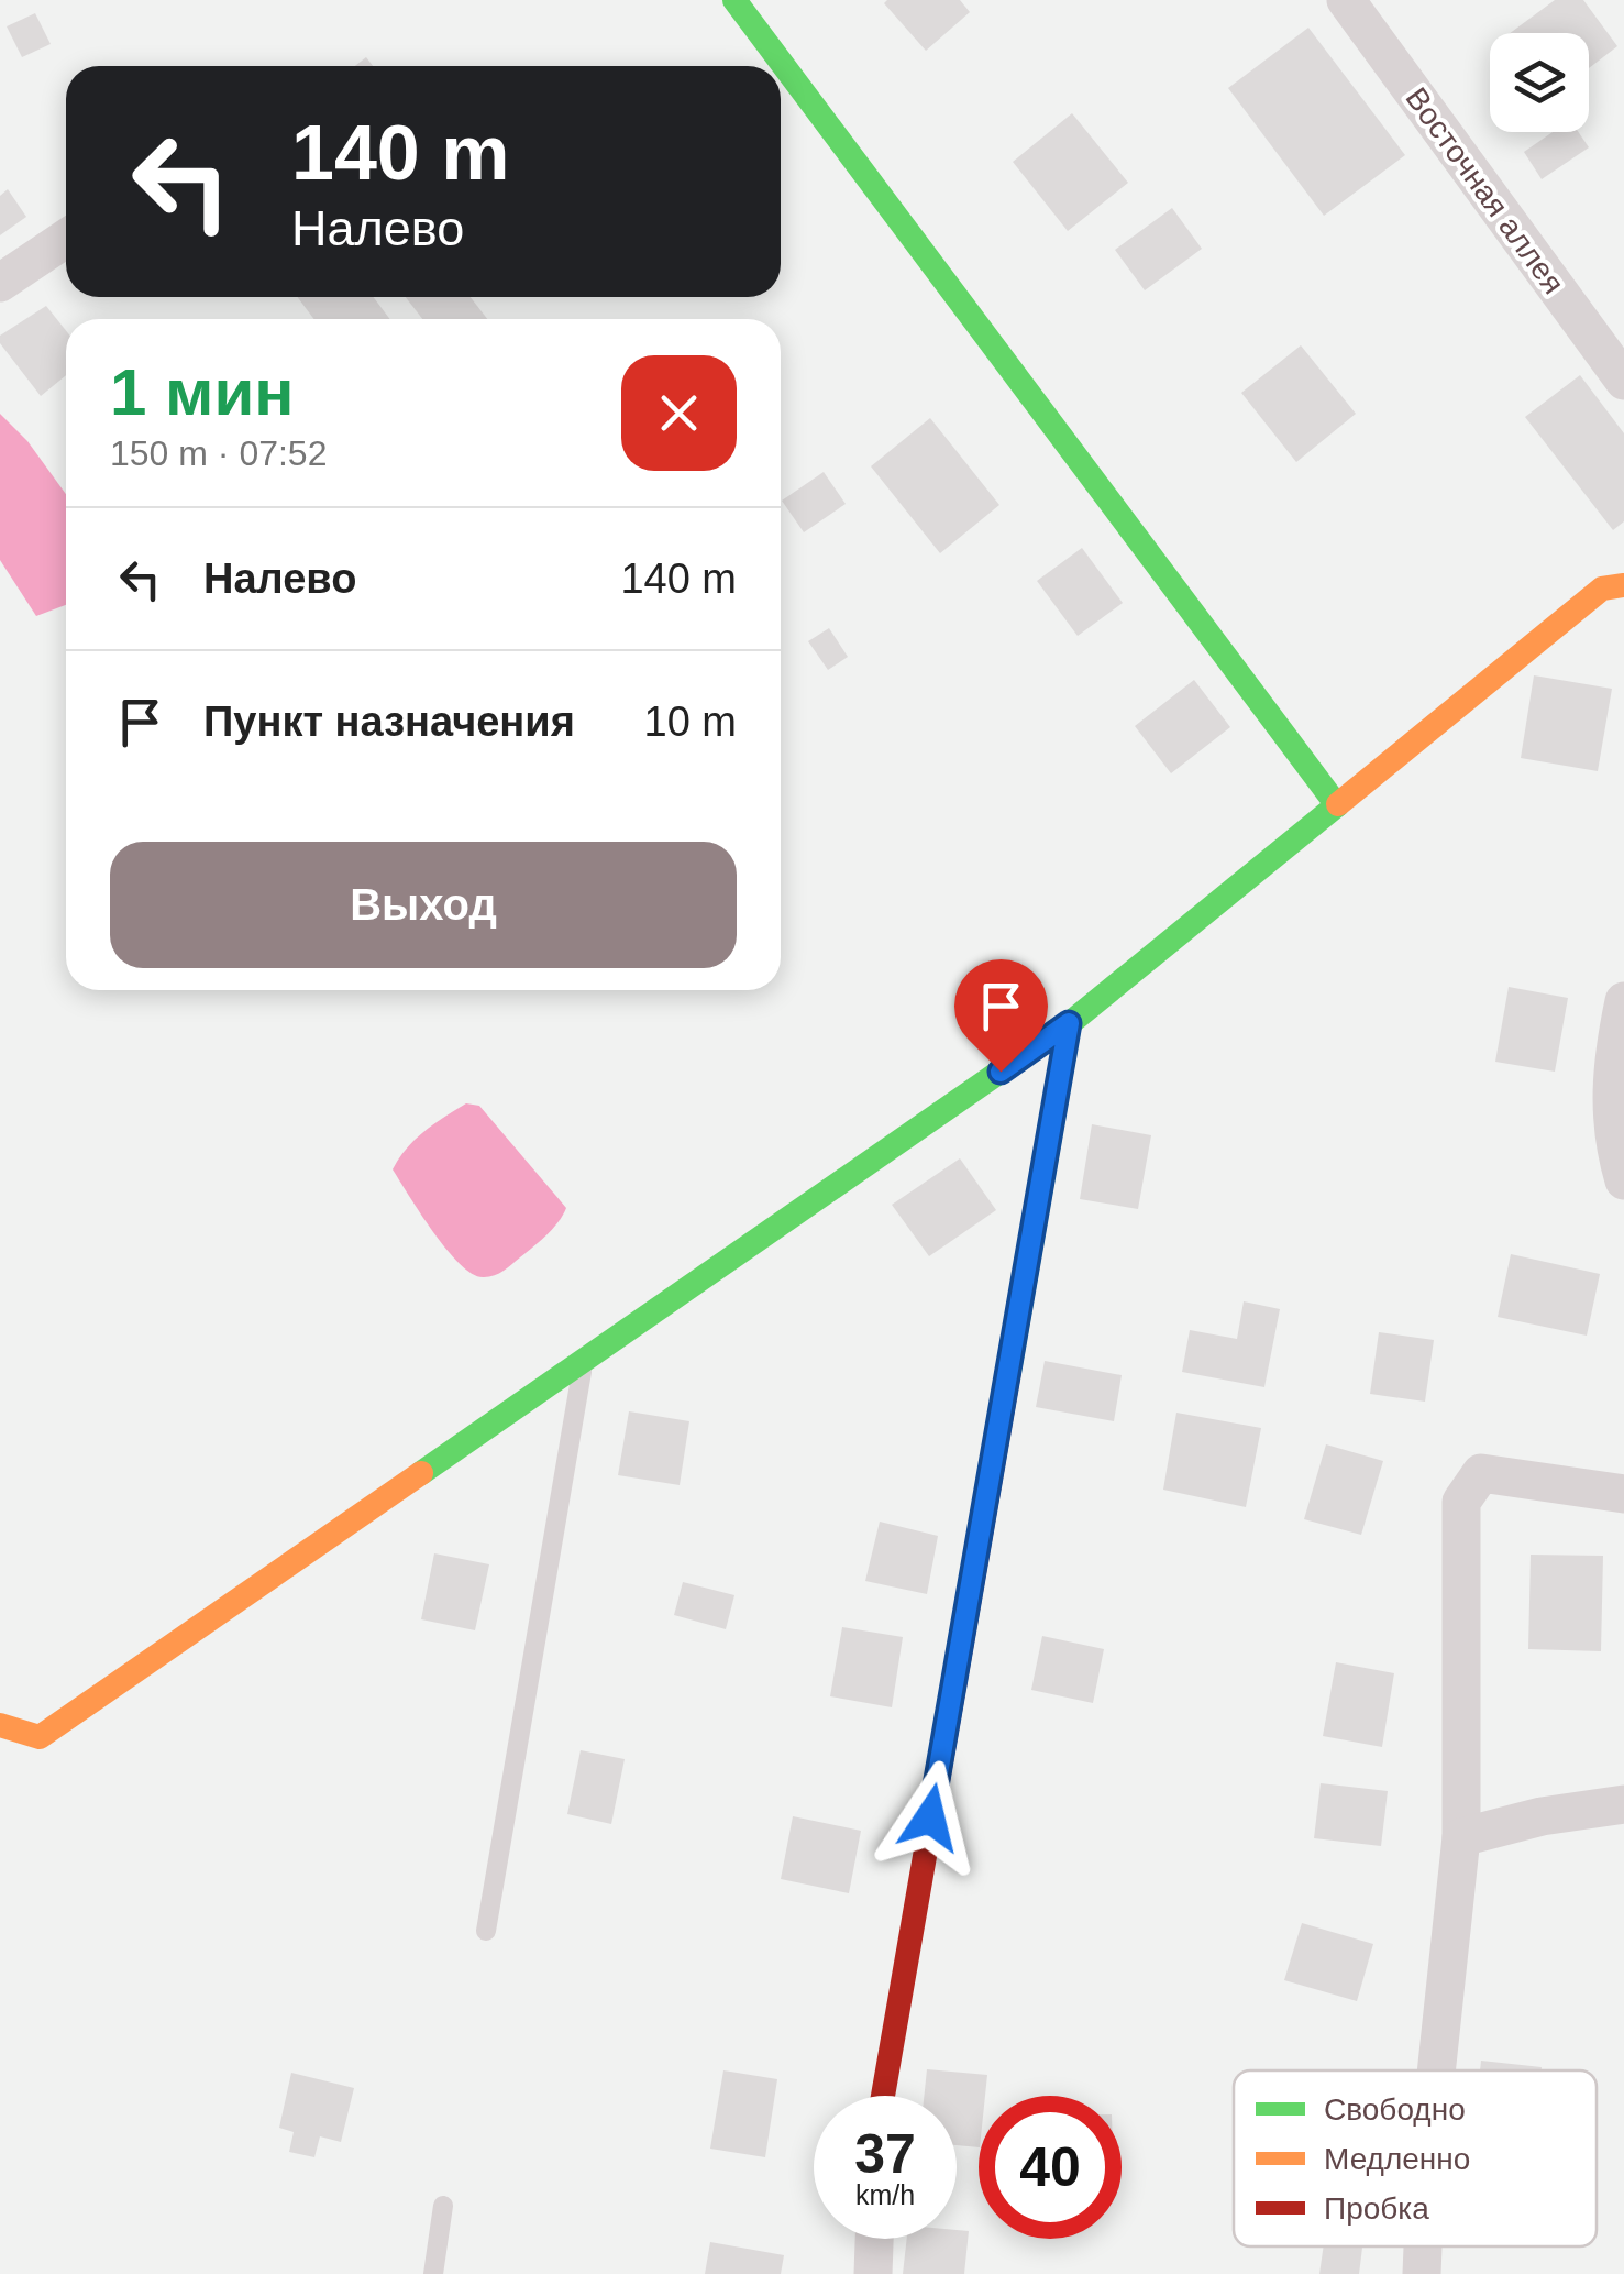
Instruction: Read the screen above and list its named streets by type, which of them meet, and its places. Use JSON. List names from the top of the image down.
{
  "streets": {
    "street": ["Восточная аллея"]
  },
  "legend": ["Свободно", "Медленно", "Пробка"],
  "page": {
    "turn": ["140 m", "Налево"],
    "heading": ["1 мин", "150 m · 07:52"],
    "list": [
      {
        "name": "Налево",
        "value": "140 m"
      },
      {
        "name": "Пункт назначения",
        "value": "10 m"
      }
    ],
    "buttons": "Выход",
    "speed": "37 km/h",
    "limit": "40"
  }
}
